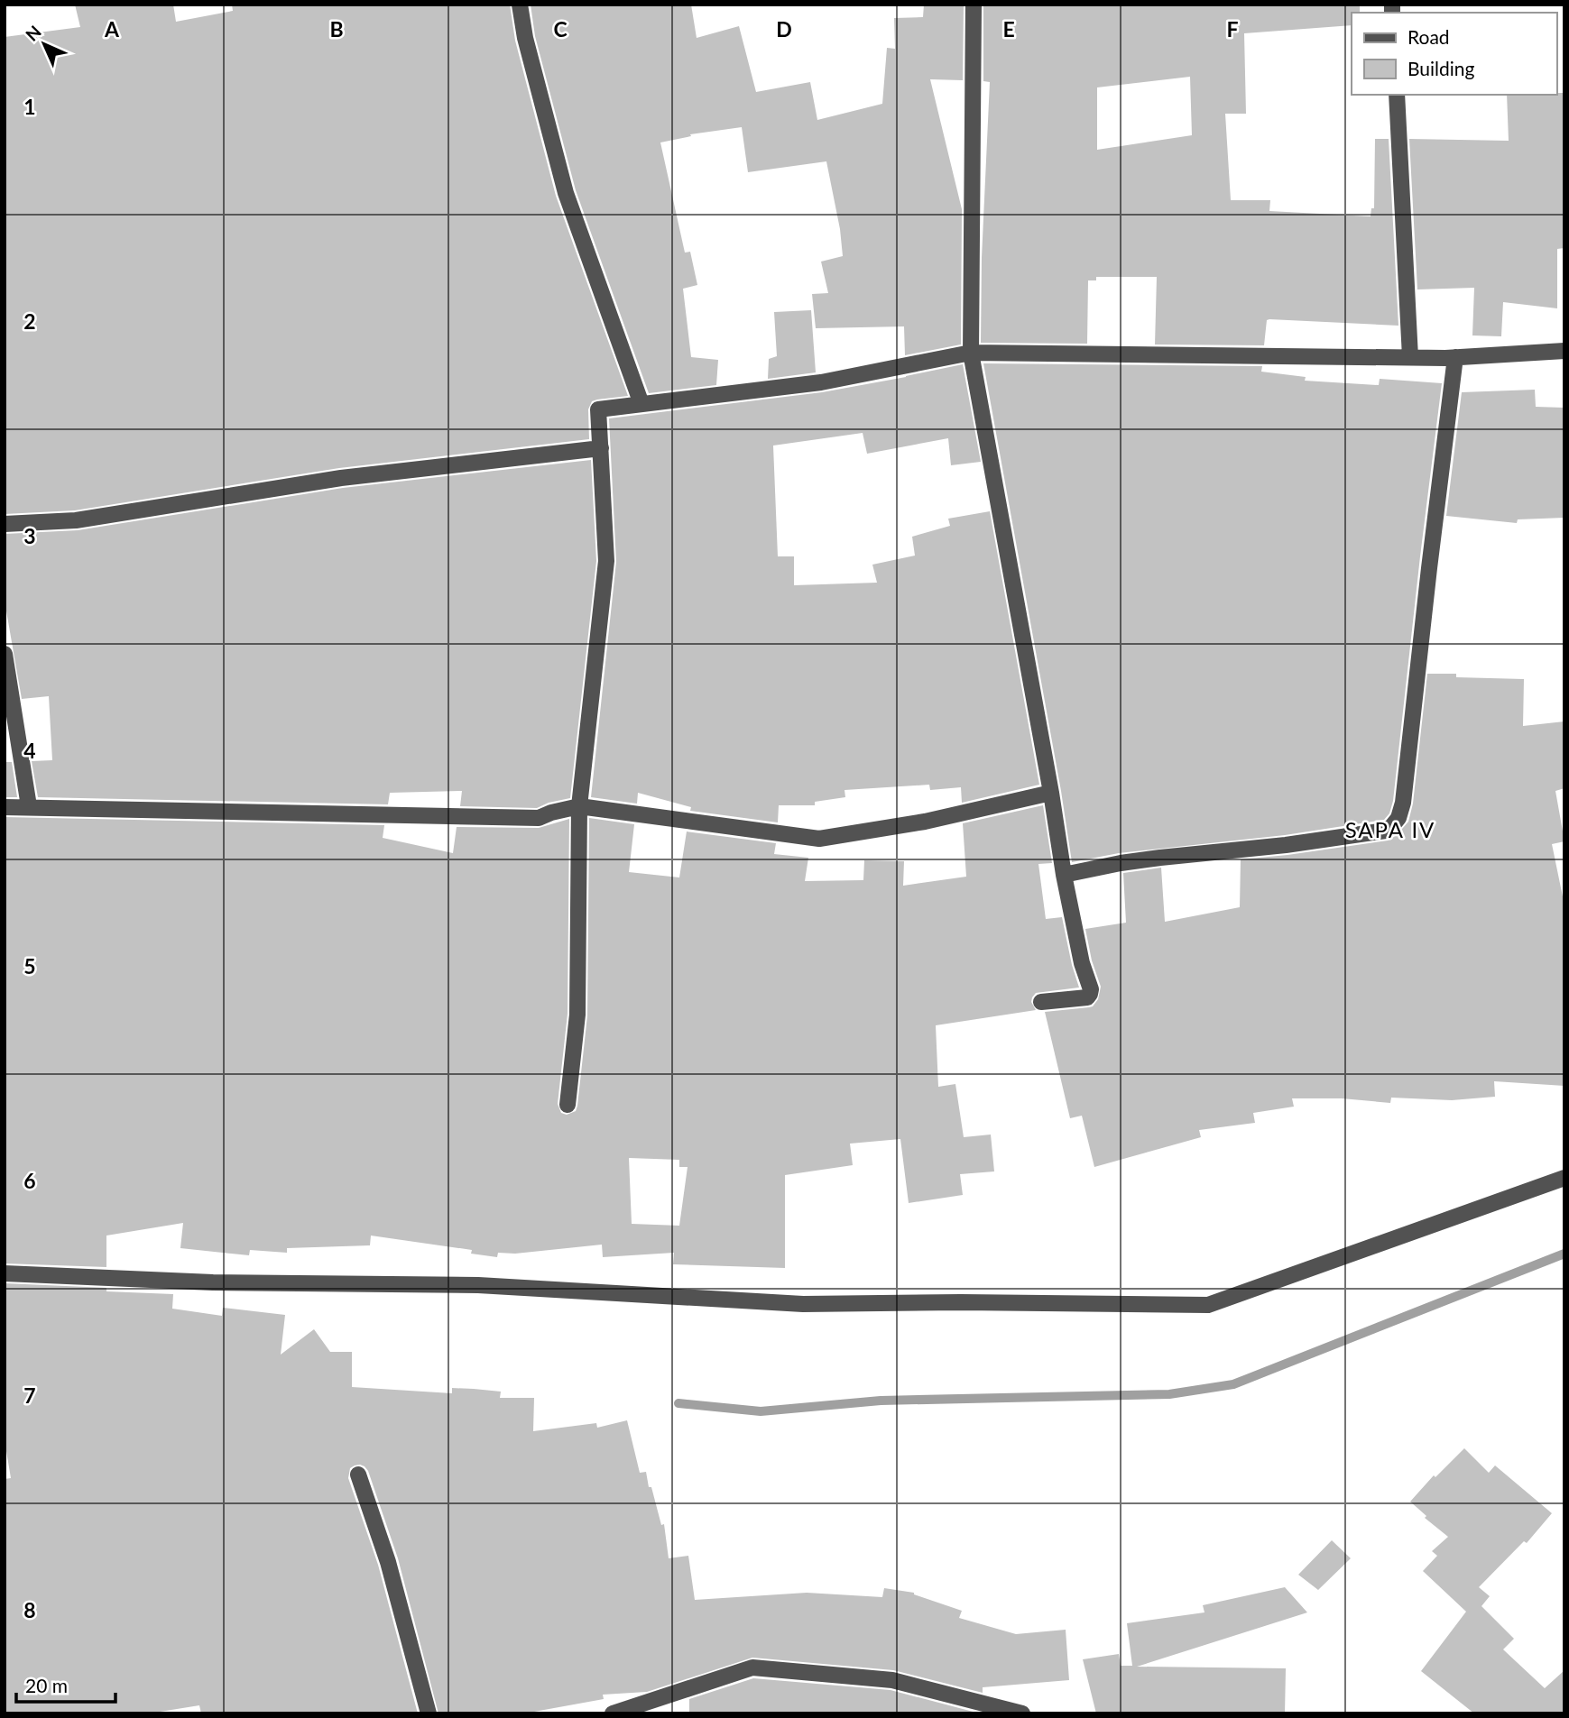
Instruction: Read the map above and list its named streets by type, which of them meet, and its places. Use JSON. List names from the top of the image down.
{
  "districts": ["SAPA IV"],
  "legend": ["Road", "Building"],
  "scale_bar": "20 m",
  "north": "top left",
  "grid": {
    "columns": [
      "A",
      "B",
      "C",
      "D",
      "E",
      "F"
    ],
    "rows": [
      "1",
      "2",
      "3",
      "4",
      "5",
      "6",
      "7",
      "8"
    ]
  }
}
